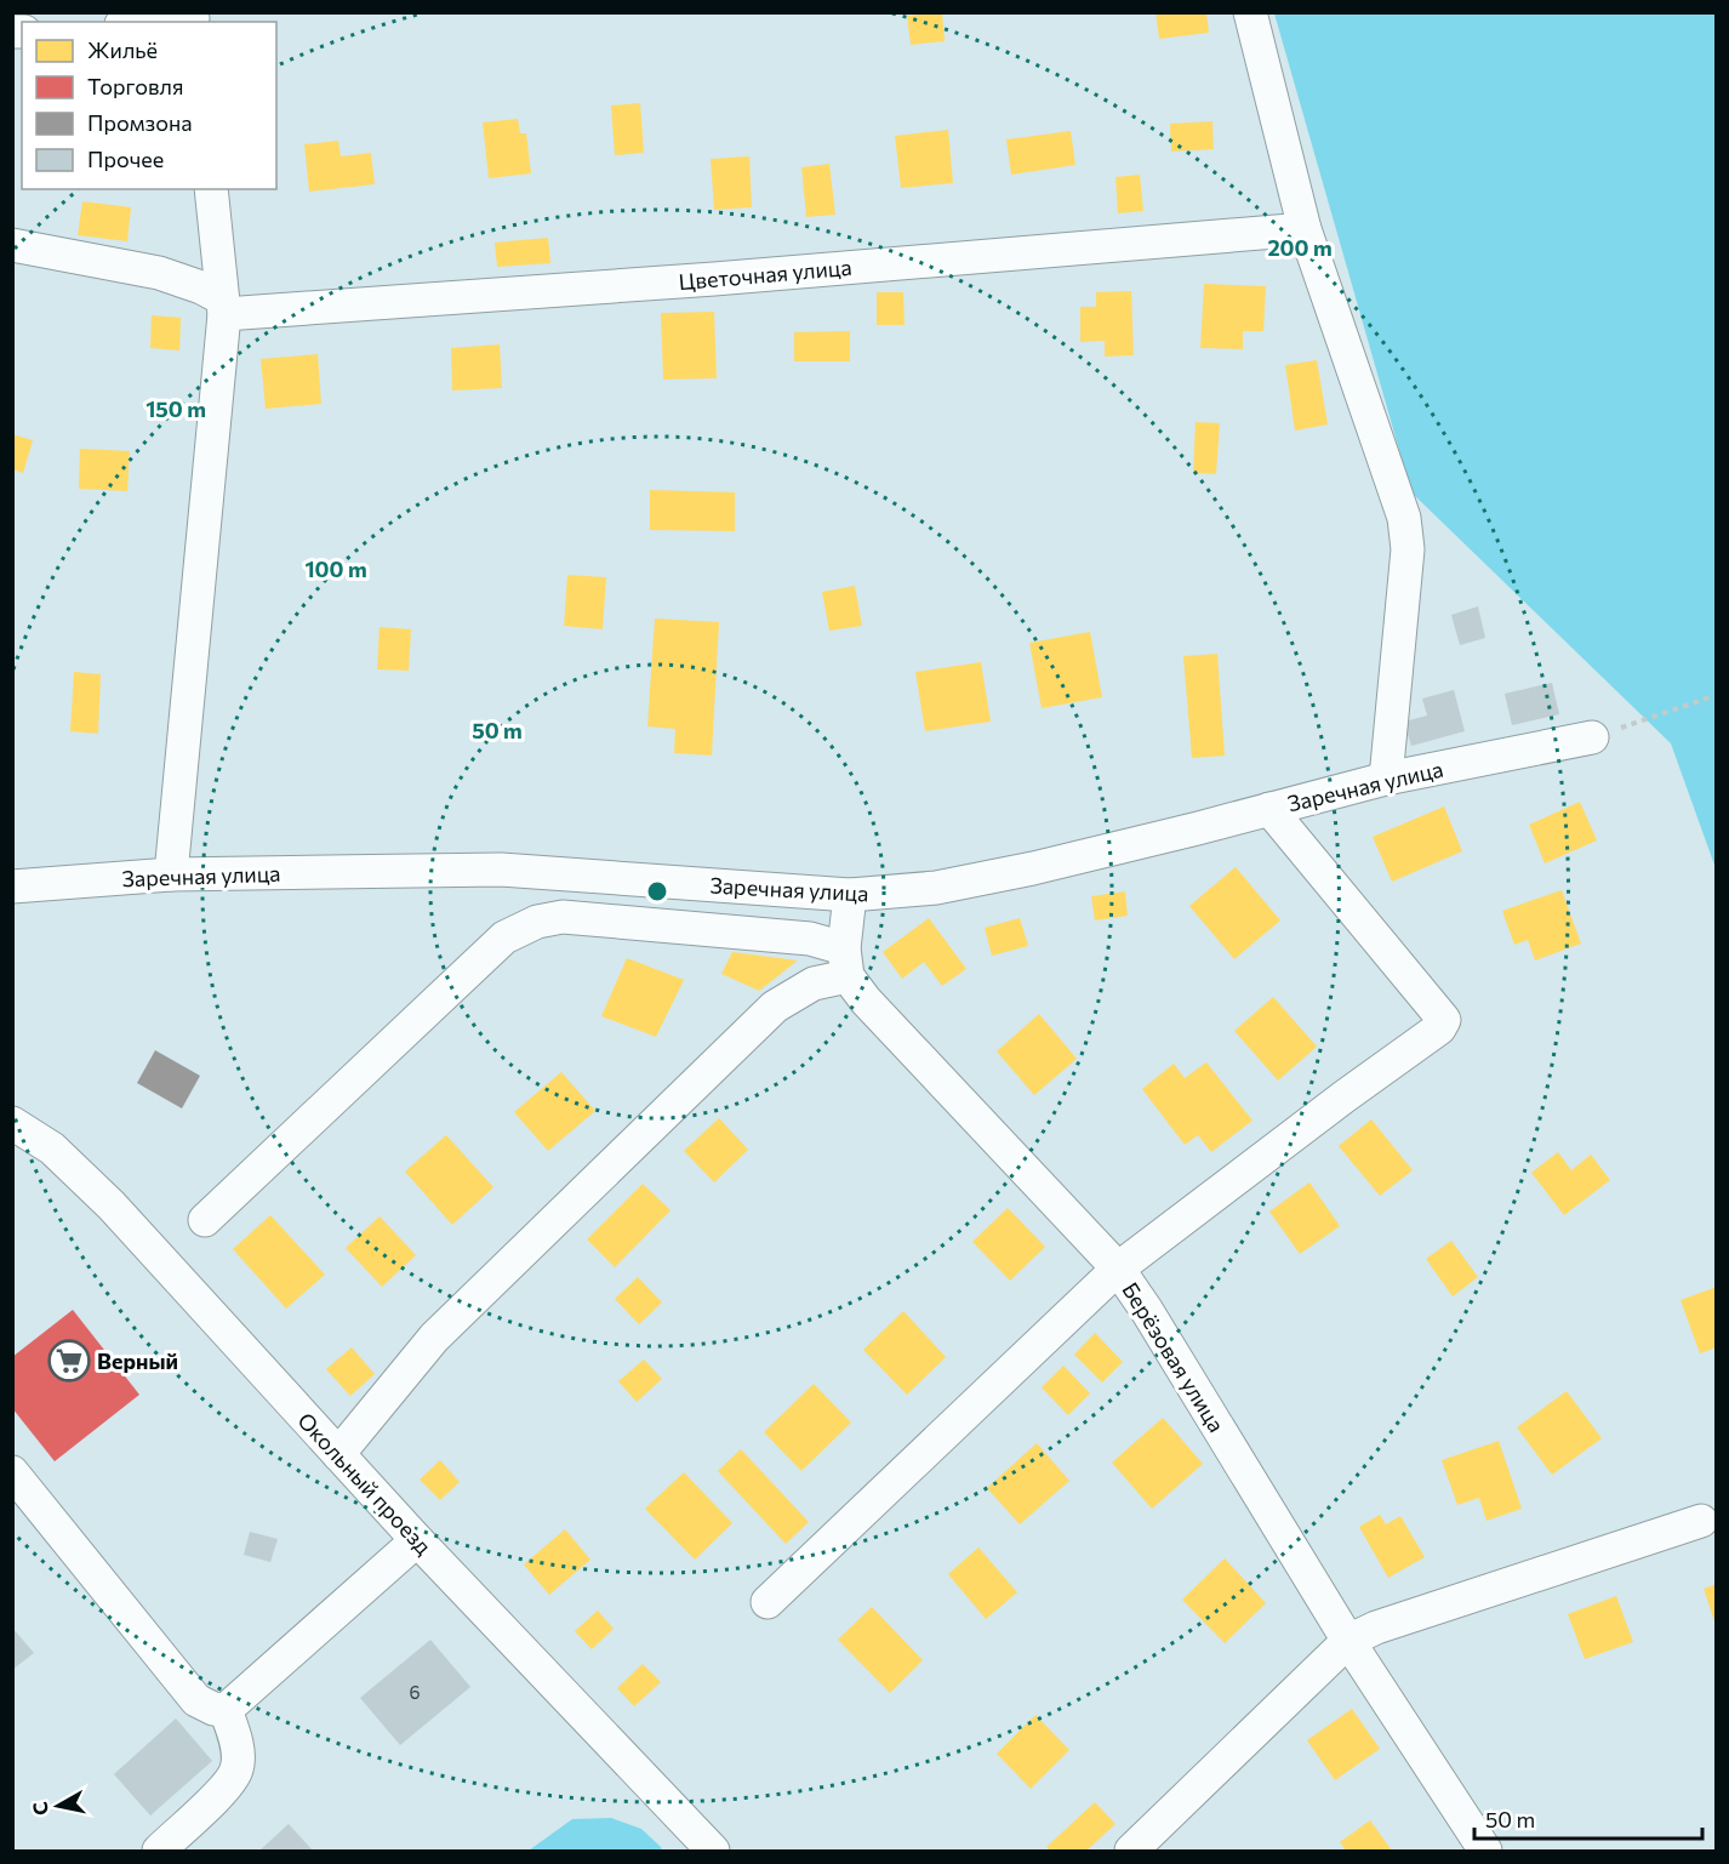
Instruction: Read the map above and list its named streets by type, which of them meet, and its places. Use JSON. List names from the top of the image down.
{
  "streets": {
    "street": [
      "Цветочная улица",
      "Заречная улица",
      "Берёзовая улица",
      "Окольный проезд"
    ]
  },
  "places": {
    "supermarket": ["Верный"]
  },
  "house_numbers": ["6"],
  "legend": [
    "Жильё",
    "Торговля",
    "Промзона",
    "Прочее"
  ],
  "scale_bar": "50 m",
  "north": "left",
  "rings": [
    "200 m",
    "150 m",
    "100 m",
    "50 m"
  ]
}
